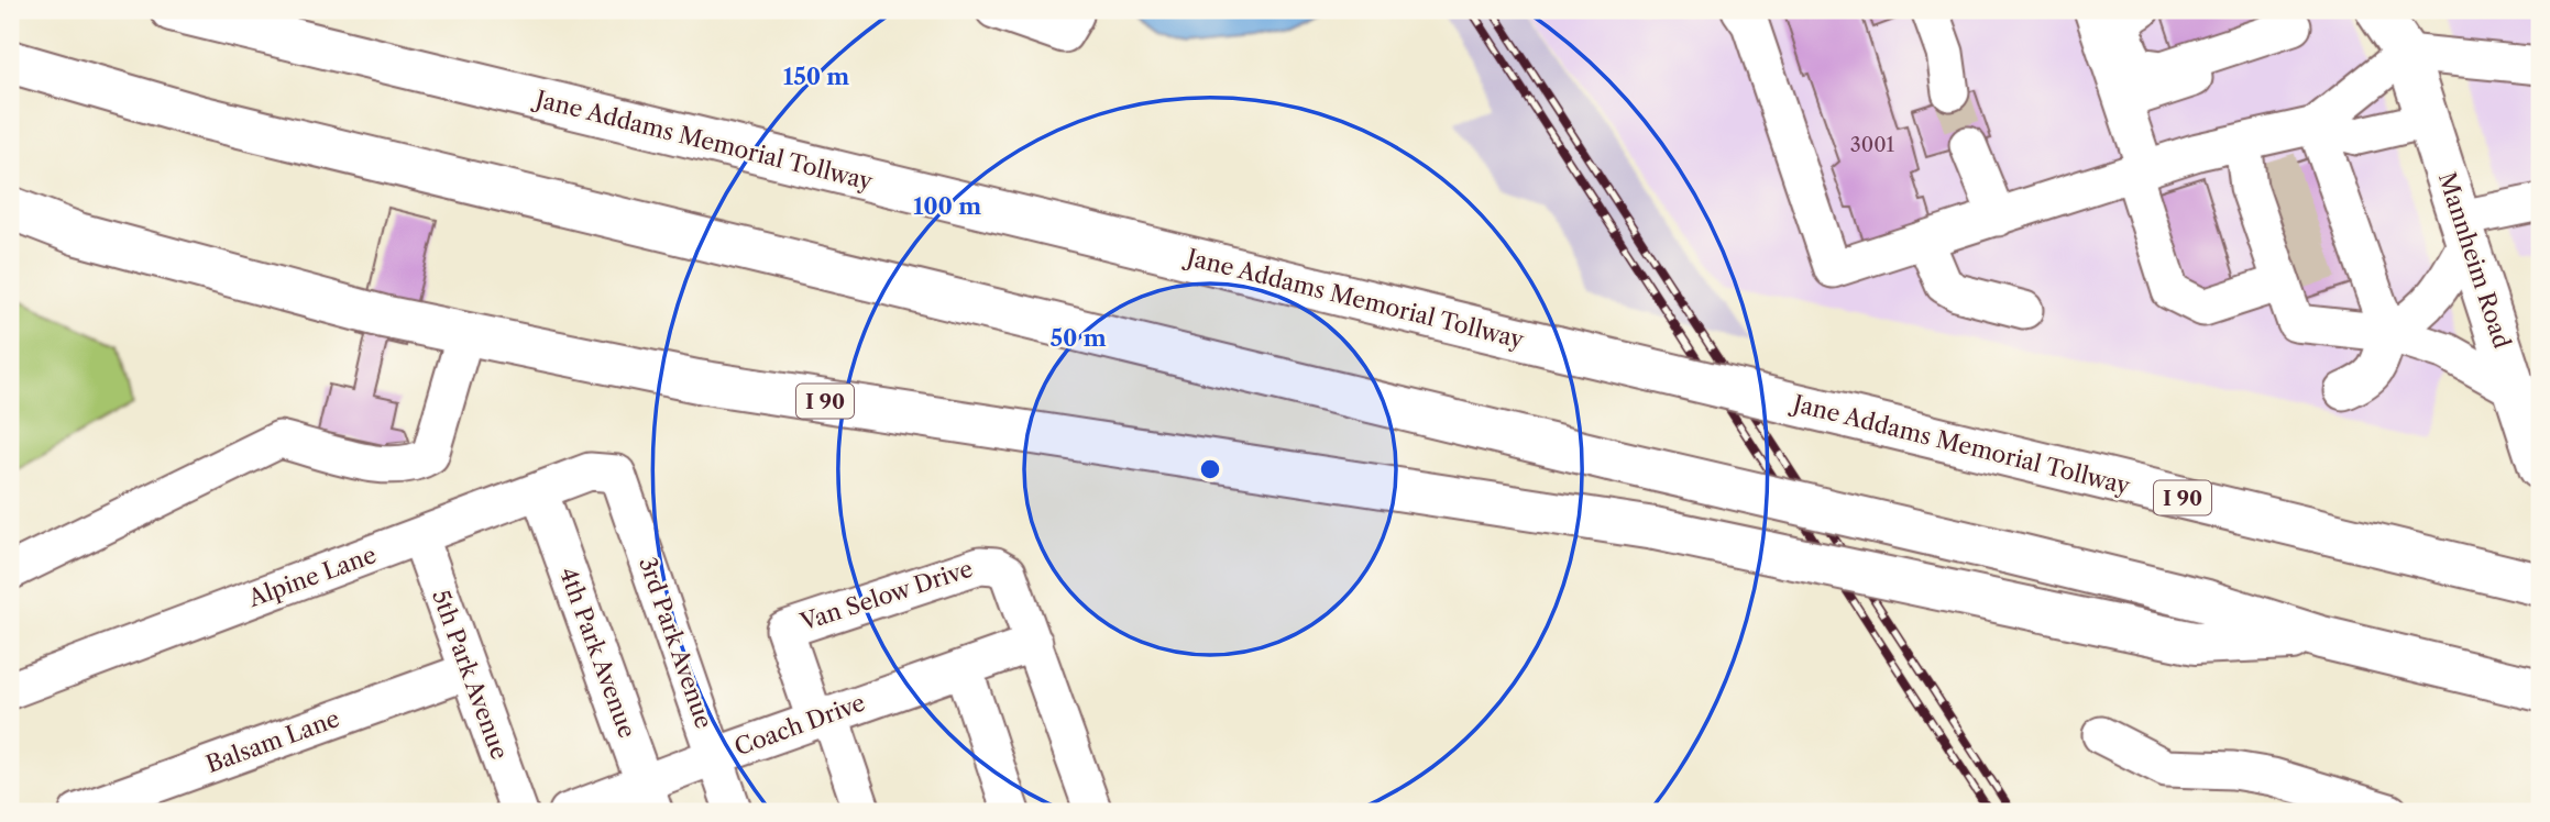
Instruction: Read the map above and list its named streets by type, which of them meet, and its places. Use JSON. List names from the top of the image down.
{
  "streets": {
    "main road": ["Jane Addams Memorial Tollway", "Mannheim Road", "I 90"],
    "street": [
      "Alpine Lane",
      "Van Selow Drive",
      "3rd Park Avenue",
      "4th Park Avenue",
      "5th Park Avenue",
      "Coach Drive",
      "Balsam Lane"
    ]
  },
  "crossings": [
    ["Alpine Lane", "3rd Park Avenue"],
    ["Alpine Lane", "4th Park Avenue"],
    ["Alpine Lane", "5th Park Avenue"],
    ["Van Selow Drive", "Coach Drive"],
    ["3rd Park Avenue", "Coach Drive"],
    ["4th Park Avenue", "Coach Drive"],
    ["5th Park Avenue", "Balsam Lane"]
  ],
  "house_numbers": ["3001"],
  "rings": ["150 m", "100 m", "50 m"]
}
